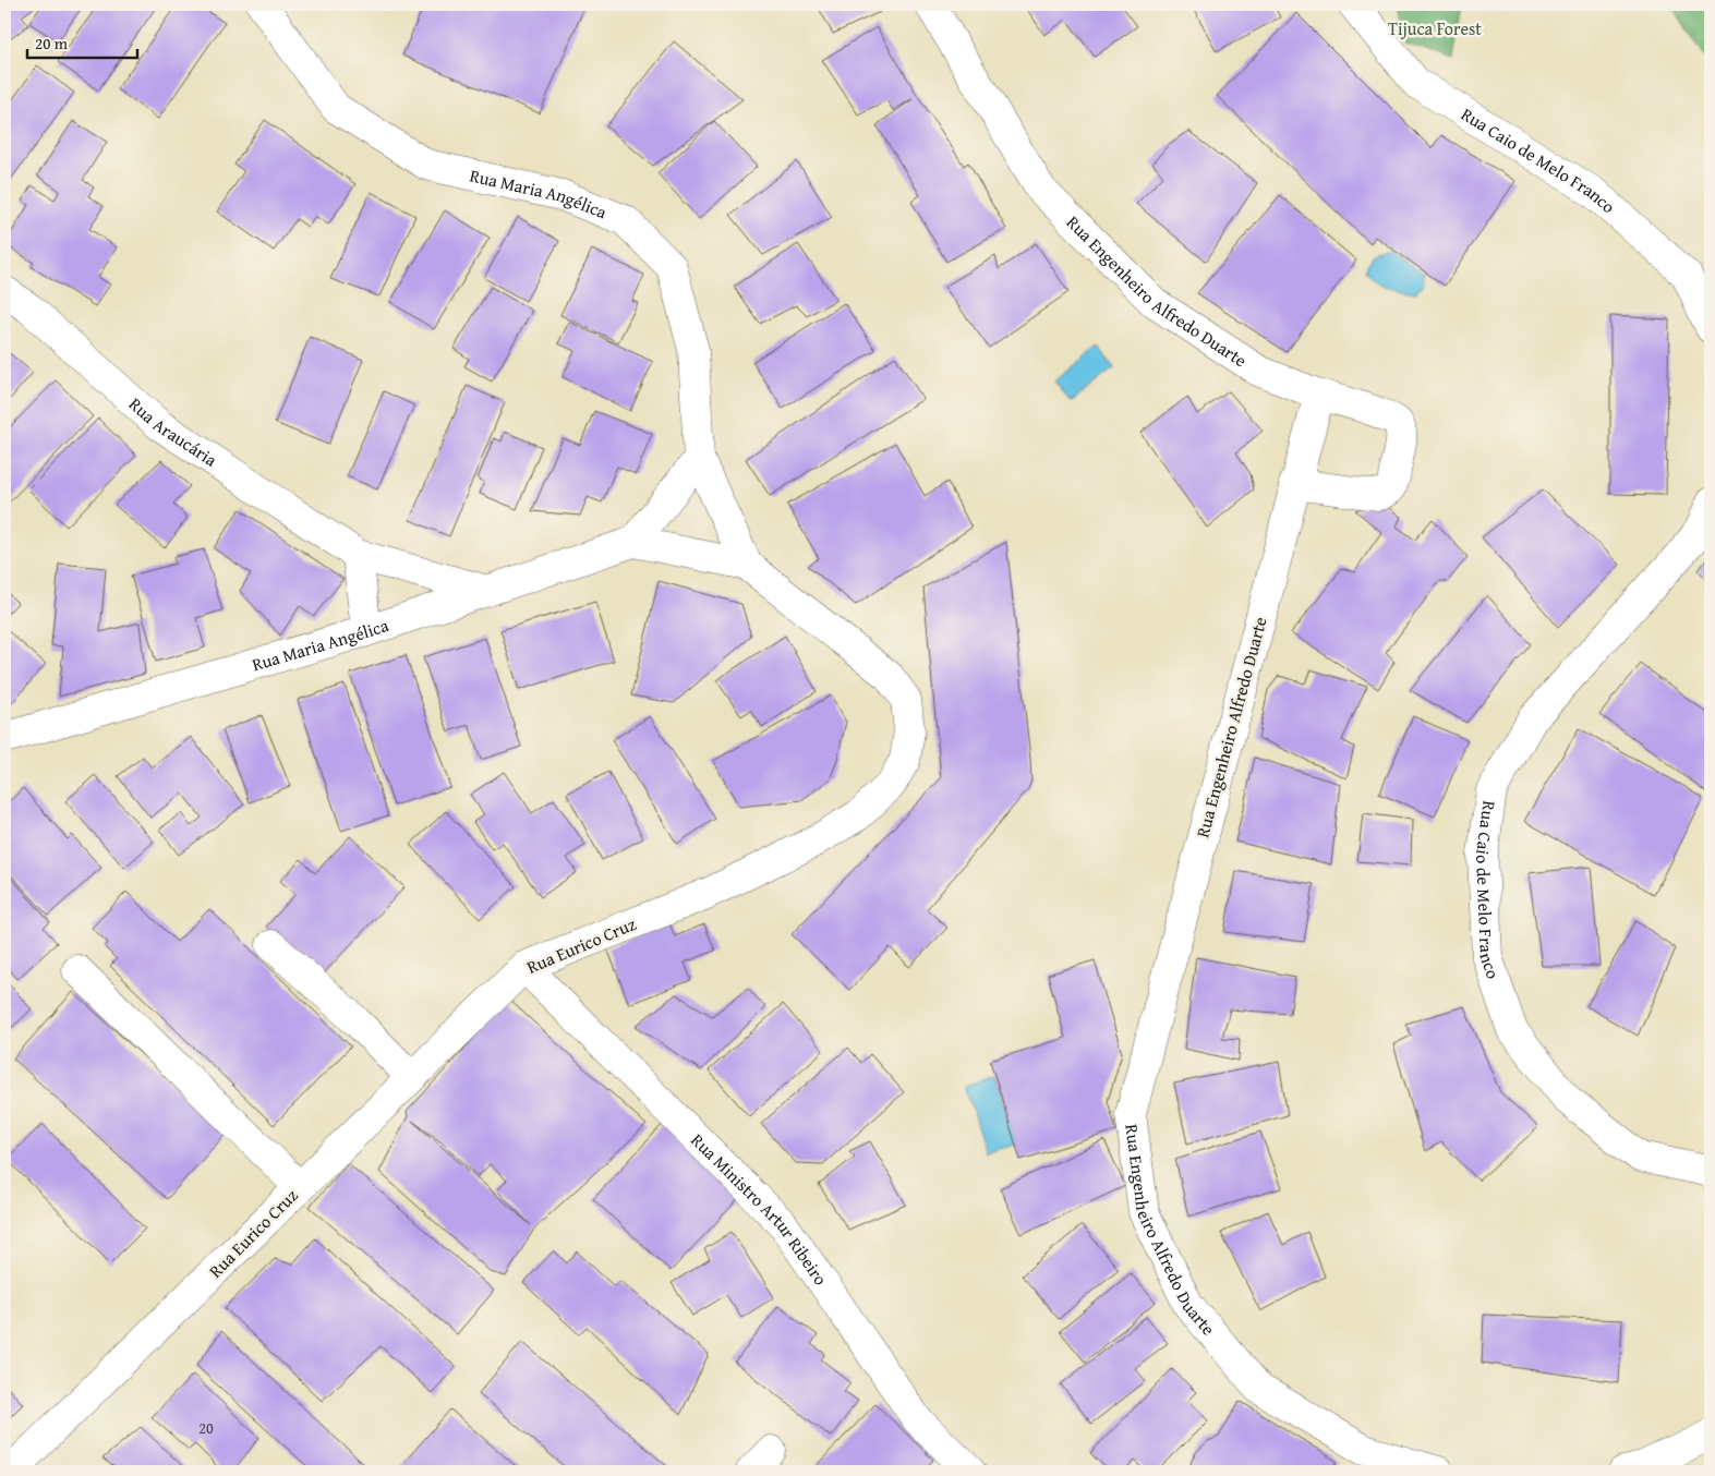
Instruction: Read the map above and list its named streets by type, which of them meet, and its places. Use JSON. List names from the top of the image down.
{
  "streets": {
    "street": [
      "Rua Caio de Melo Franco",
      "Rua Maria Angélica",
      "Rua Engenheiro Alfredo Duarte",
      "Rua Araucária",
      "Rua Eurico Cruz",
      "Rua Ministro Artur Ribeiro"
    ]
  },
  "crossings": [
    ["Rua Maria Angélica", "Rua Araucária"],
    ["Rua Maria Angélica", "Rua Eurico Cruz"],
    ["Rua Eurico Cruz", "Rua Ministro Artur Ribeiro"]
  ],
  "parks": ["Tijuca Forest"],
  "house_numbers": ["20"],
  "scale_bar": "20 m"
}
